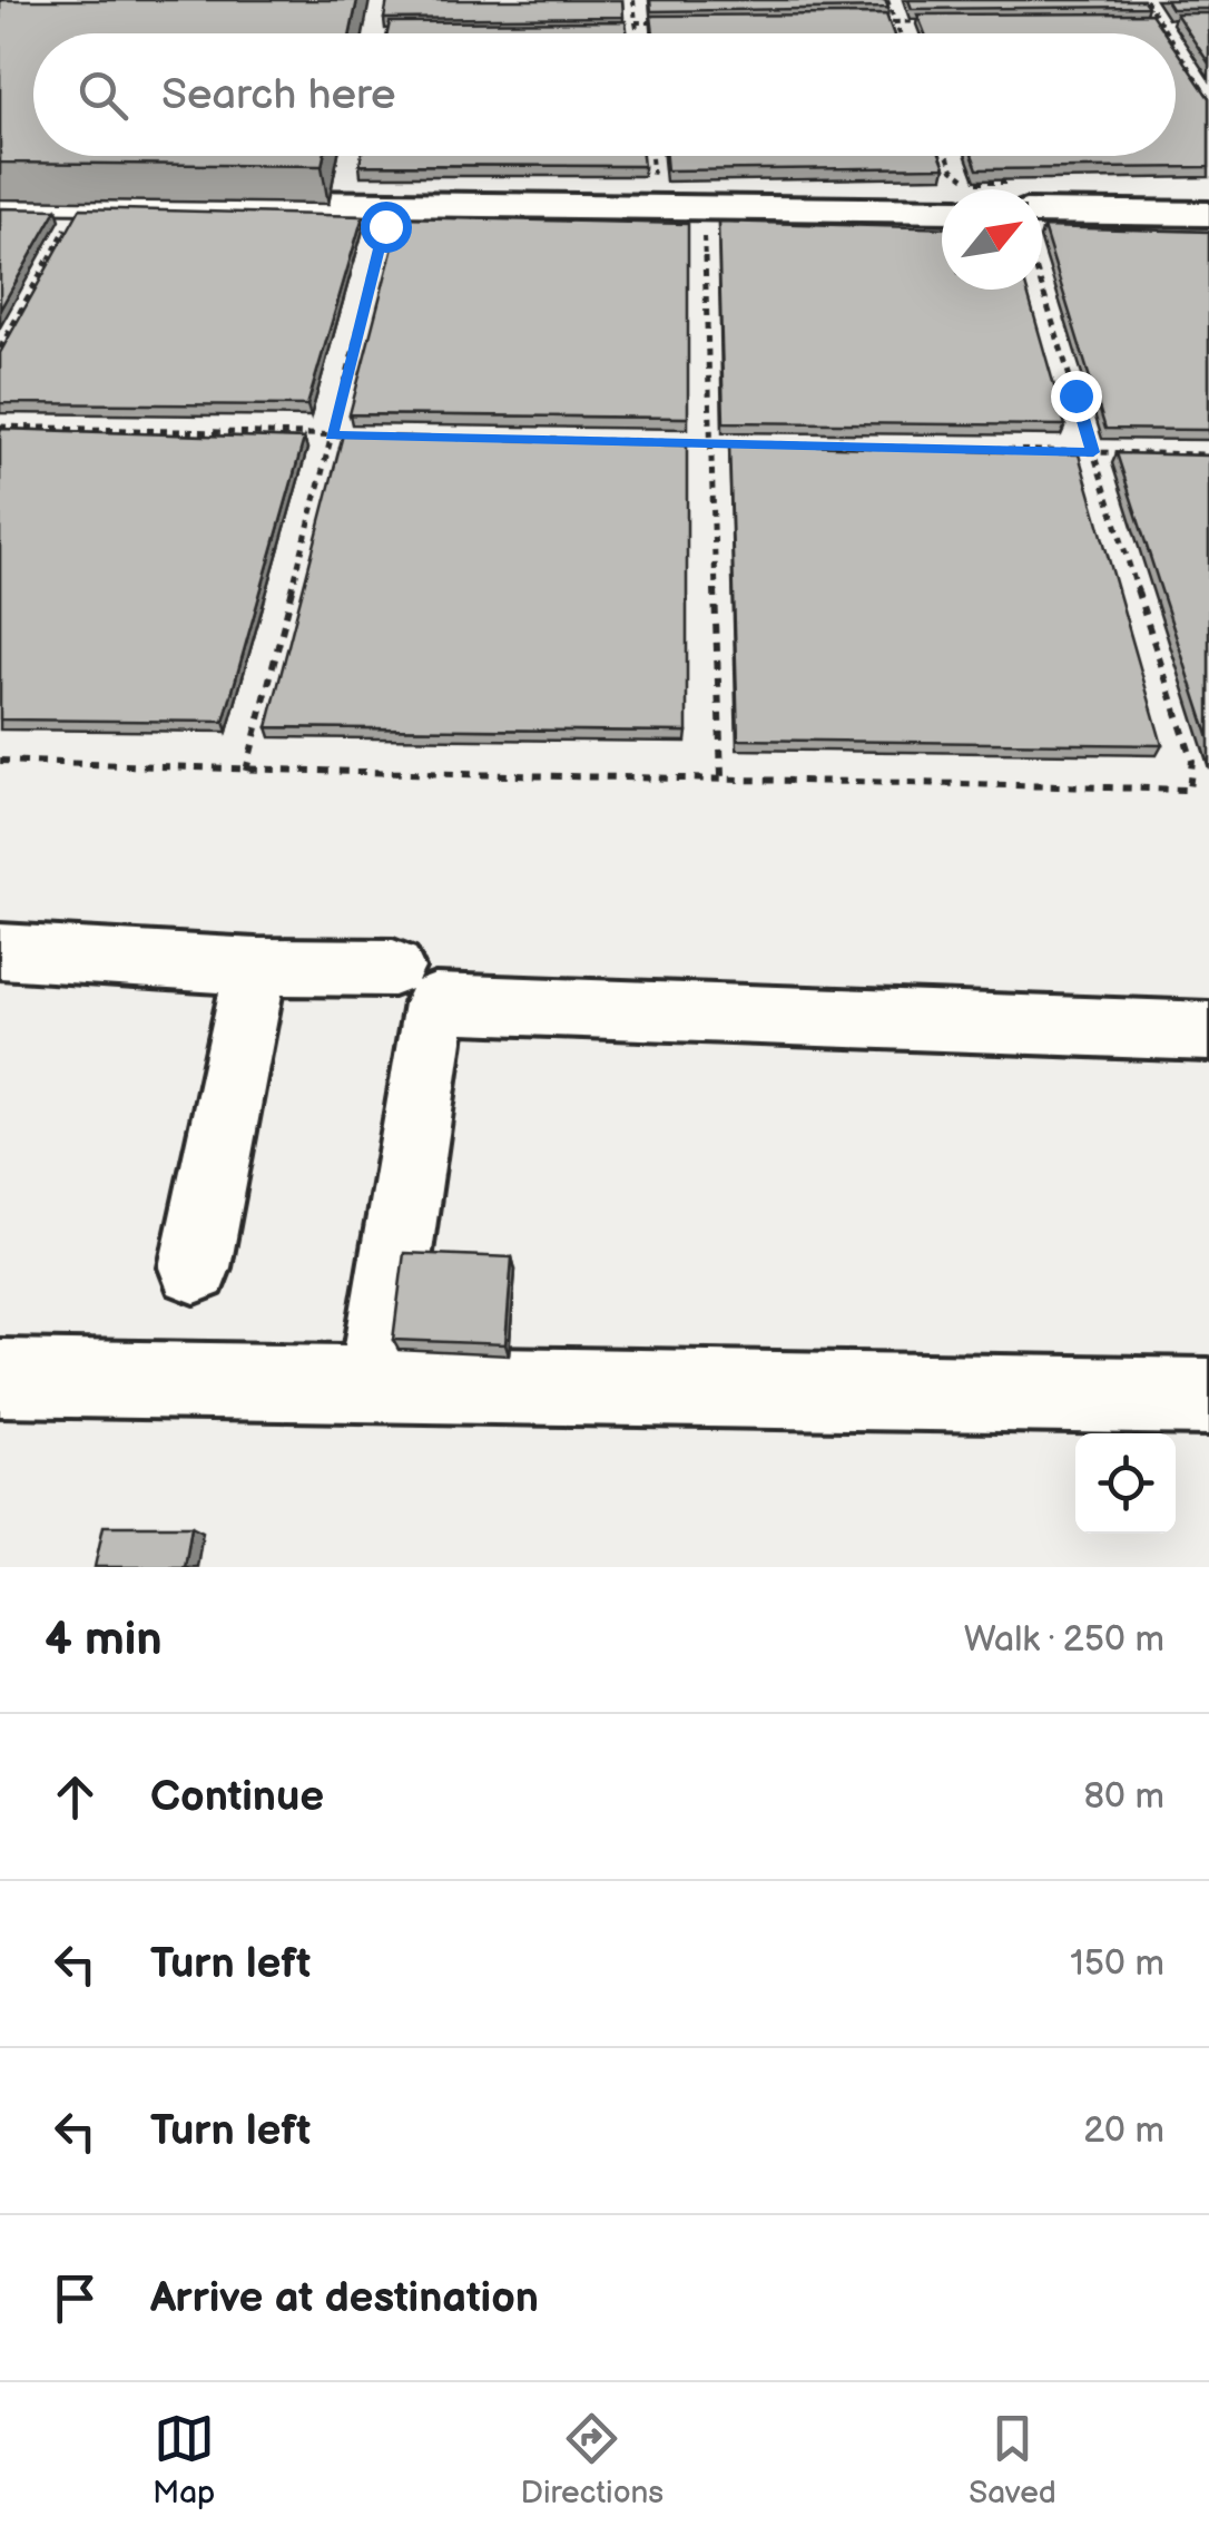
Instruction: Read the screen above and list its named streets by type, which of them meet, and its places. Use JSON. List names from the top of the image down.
{
  "north": "top right",
  "page": {
    "search": "Search here",
    "heading": ["4 min", "Walk · 250 m"],
    "list": [
      ["Continue", "80 m"],
      ["Turn left", "150 m"],
      ["Turn left", "20 m"],
      "Arrive at destination"
    ],
    "nav": ["Map", "Directions", "Saved"]
  }
}
